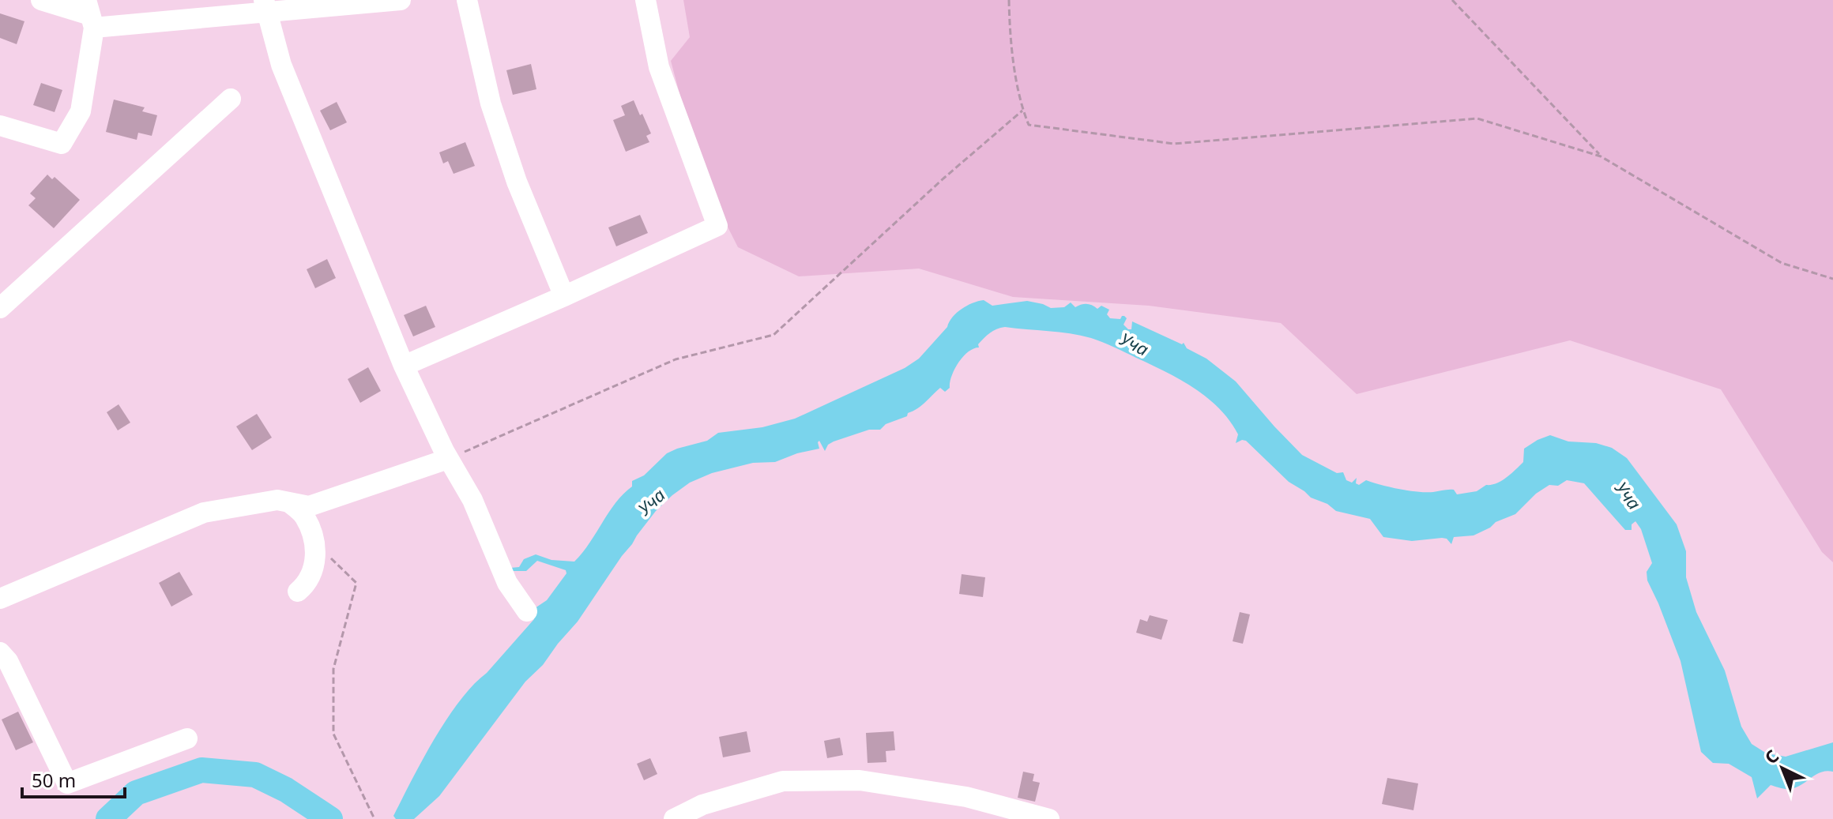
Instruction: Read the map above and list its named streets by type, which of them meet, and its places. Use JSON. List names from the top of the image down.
{
  "water": ["Уча"],
  "scale_bar": "50 m",
  "north": "top left"
}
